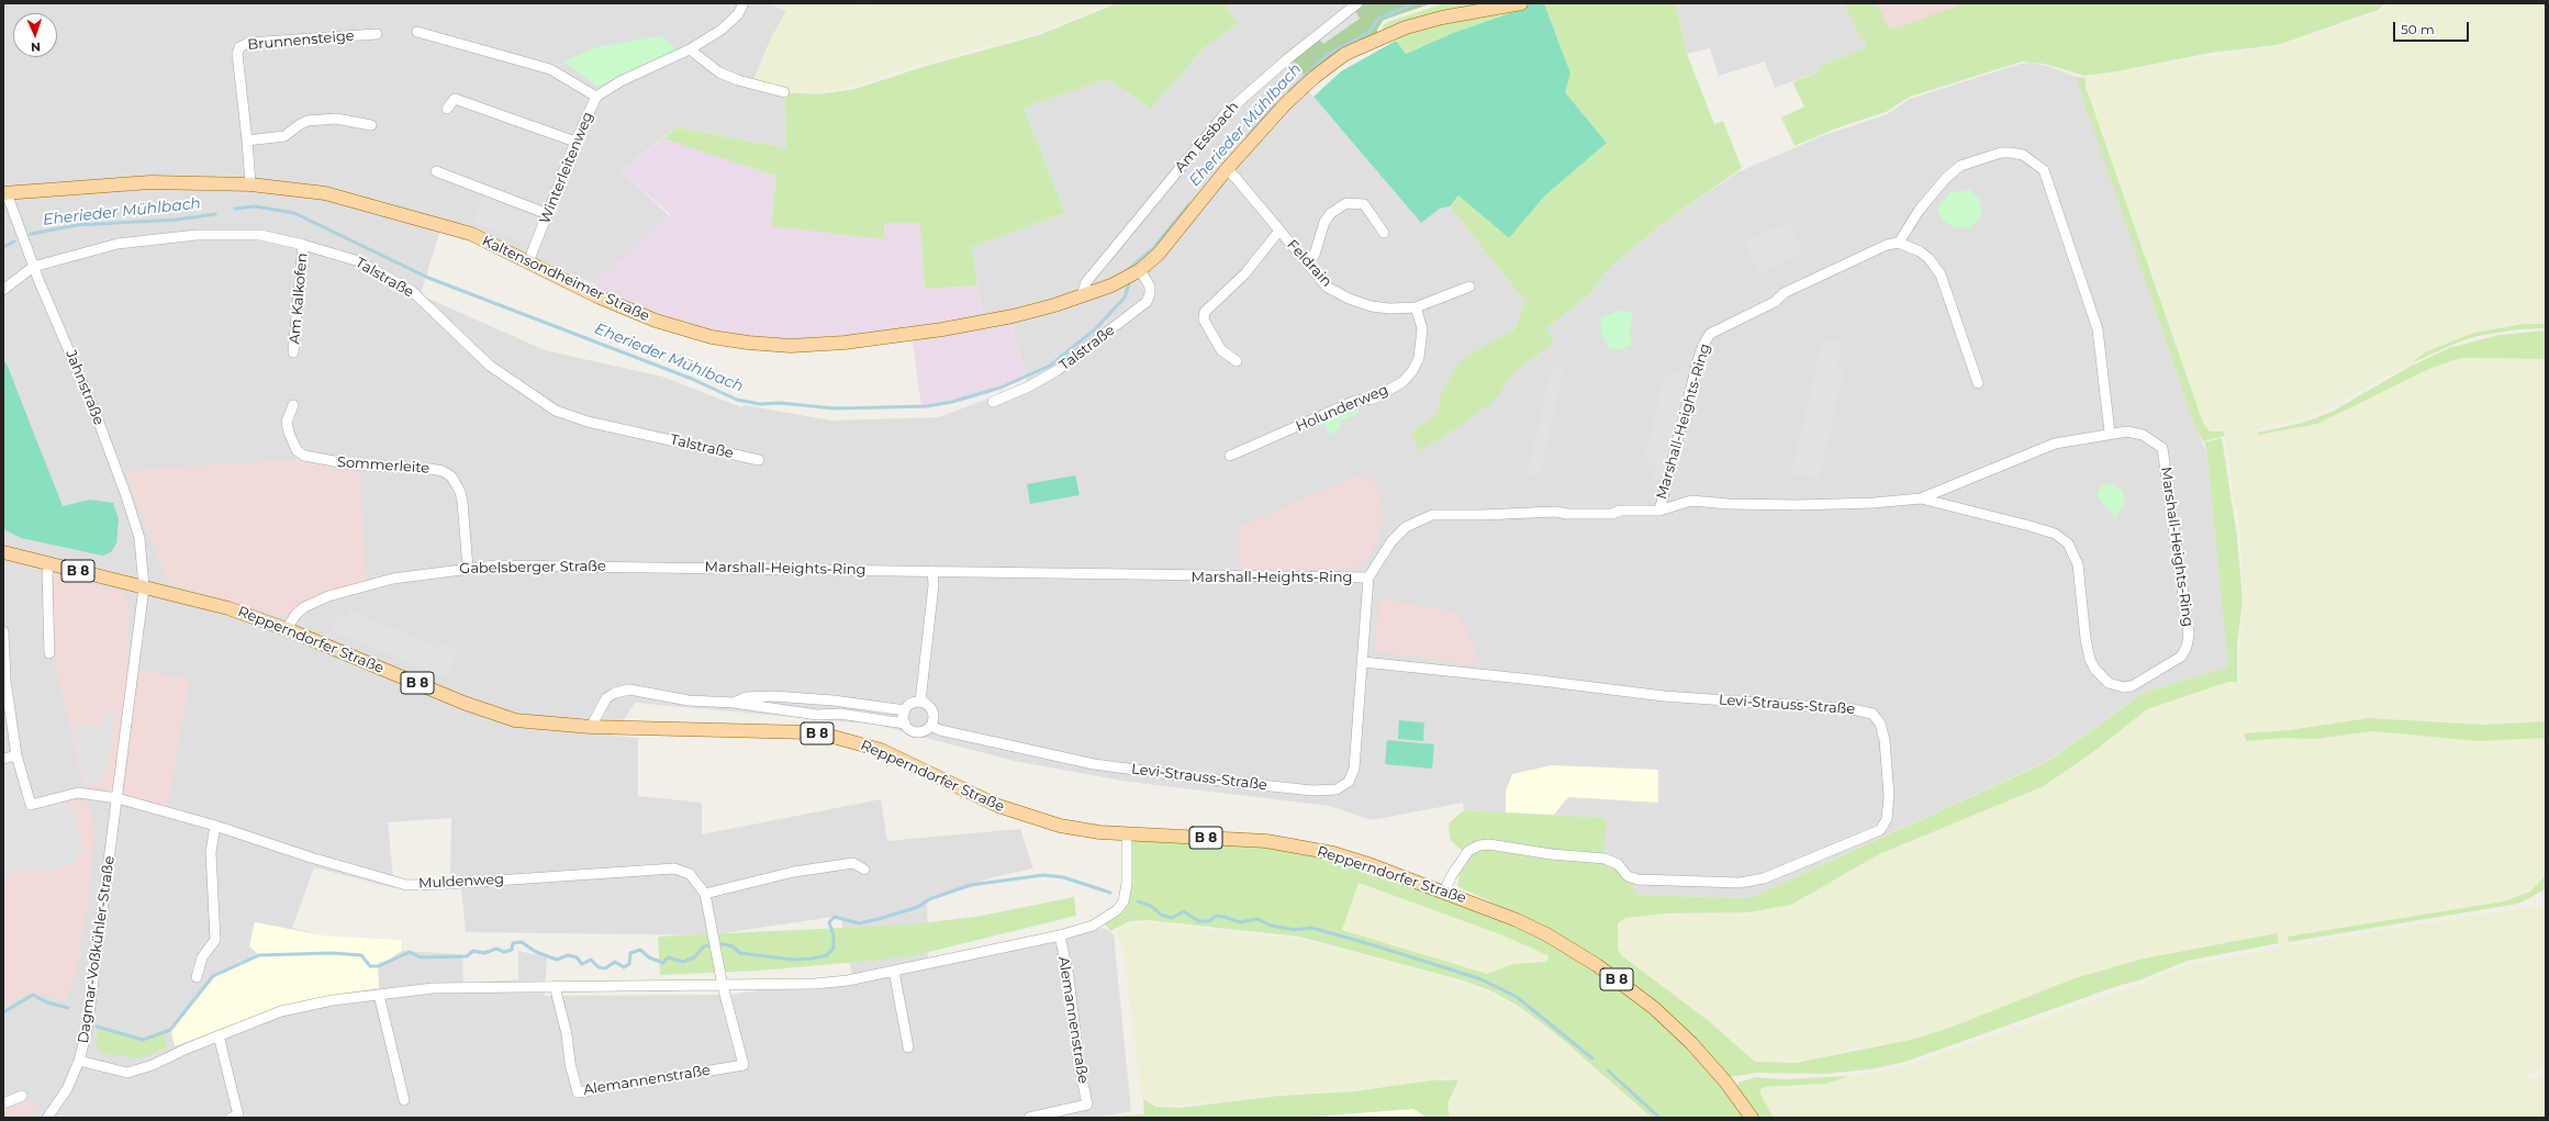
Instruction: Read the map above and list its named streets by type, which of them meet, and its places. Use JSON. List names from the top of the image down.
{
  "streets": {
    "main road": ["Kaltensondheimer Straße", "B 8", "Repperndorfer Straße"],
    "street": [
      "Brunnensteige",
      "Am Essbach",
      "Winterleitenweg",
      "Feldrain",
      "Talstraße",
      "Am Kalkofen",
      "Jahnstraße",
      "Holunderweg",
      "Marshall-Heights-Ring",
      "Sommerleite",
      "Gabelsberger Straße",
      "Levi-Strauss-Straße",
      "Muldenweg",
      "Dagmar-Voßkühler-Straße",
      "Alemannenstraße"
    ]
  },
  "crossings": [
    ["Brunnensteige", "Kaltensondheimer Straße"],
    ["Am Essbach", "Kaltensondheimer Straße"],
    ["Winterleitenweg", "Kaltensondheimer Straße"],
    ["Feldrain", "Kaltensondheimer Straße"],
    ["Feldrain", "Holunderweg"],
    ["Talstraße", "Kaltensondheimer Straße"],
    ["Talstraße", "Am Kalkofen"],
    ["Talstraße", "Jahnstraße"],
    ["Kaltensondheimer Straße", "Jahnstraße"],
    ["Jahnstraße", "Repperndorfer Straße"],
    ["Jahnstraße", "Dagmar-Voßkühler-Straße"],
    ["Marshall-Heights-Ring", "Gabelsberger Straße"],
    ["Marshall-Heights-Ring", "Levi-Strauss-Straße"],
    ["Sommerleite", "Gabelsberger Straße"],
    ["Gabelsberger Straße", "Repperndorfer Straße"],
    ["Repperndorfer Straße", "Levi-Strauss-Straße"],
    ["Repperndorfer Straße", "Dagmar-Voßkühler-Straße"],
    ["Repperndorfer Straße", "Alemannenstraße"],
    ["Muldenweg", "Dagmar-Voßkühler-Straße"],
    ["Muldenweg", "Alemannenstraße"],
    ["Dagmar-Voßkühler-Straße", "Alemannenstraße"]
  ],
  "water": ["Eherieder Mühlbach"],
  "scale_bar": "50 m",
  "north": "bottom"
}
